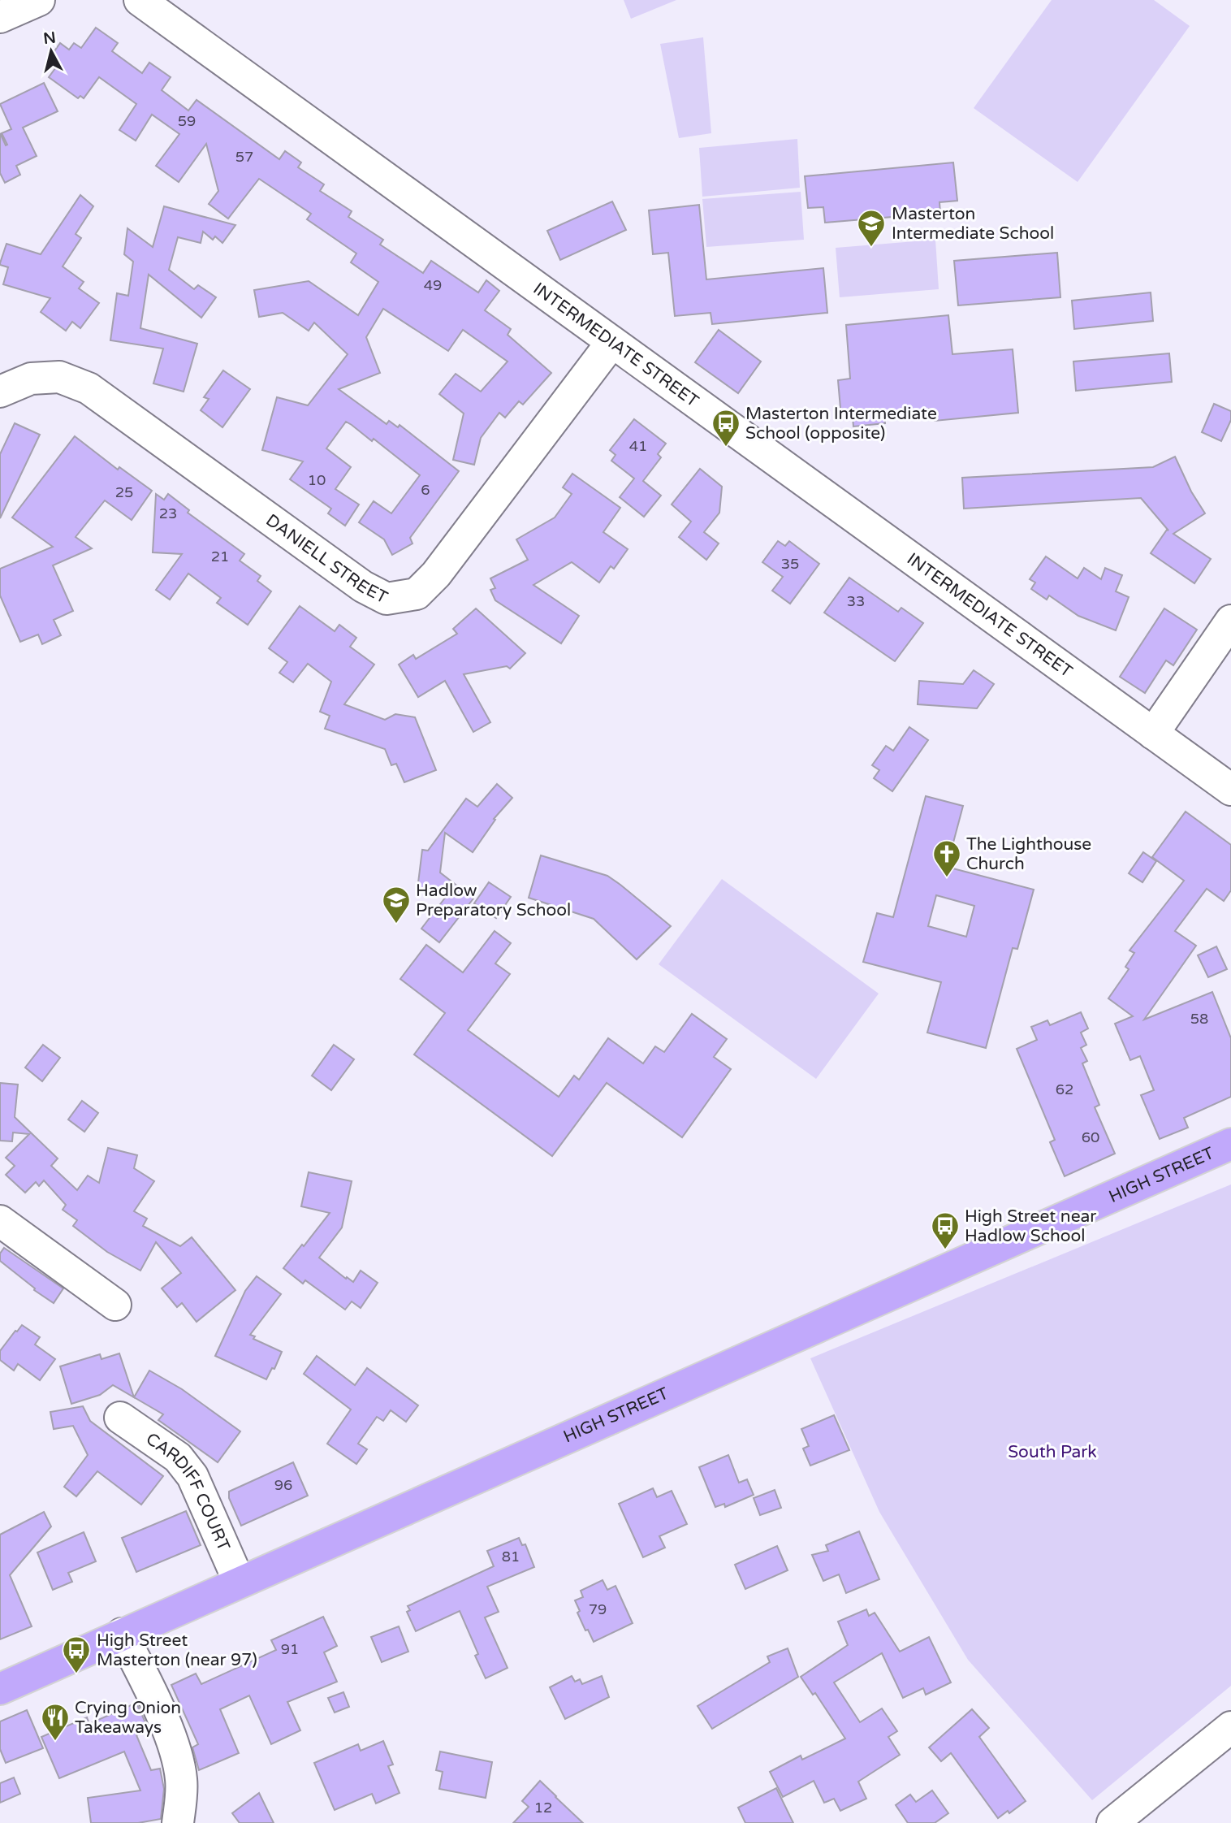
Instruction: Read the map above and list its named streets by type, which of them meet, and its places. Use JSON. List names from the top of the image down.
{
  "streets": {
    "highway": ["HIGH STREET"],
    "street": ["INTERMEDIATE STREET", "DANIELL STREET", "CARDIFF COURT"]
  },
  "crossings": [
    ["INTERMEDIATE STREET", "DANIELL STREET"],
    ["HIGH STREET", "CARDIFF COURT"]
  ],
  "parks": ["South Park"],
  "places": {
    "school or university": ["Masterton Intermediate School", "Hadlow Preparatory School"],
    "bus stop": ["Masterton Intermediate School (opposite)", "High Street near Hadlow School", "High Street Masterton (near 97)"],
    "church": ["The Lighthouse Church"],
    "restaurant": ["Crying Onion Takeaways"]
  },
  "house_numbers": [
    "59",
    "57",
    "49",
    "41",
    "10",
    "6",
    "25",
    "23",
    "21",
    "35",
    "33",
    "58",
    "62",
    "60",
    "96",
    "81",
    "79",
    "91",
    "12"
  ],
  "north": "top"
}
